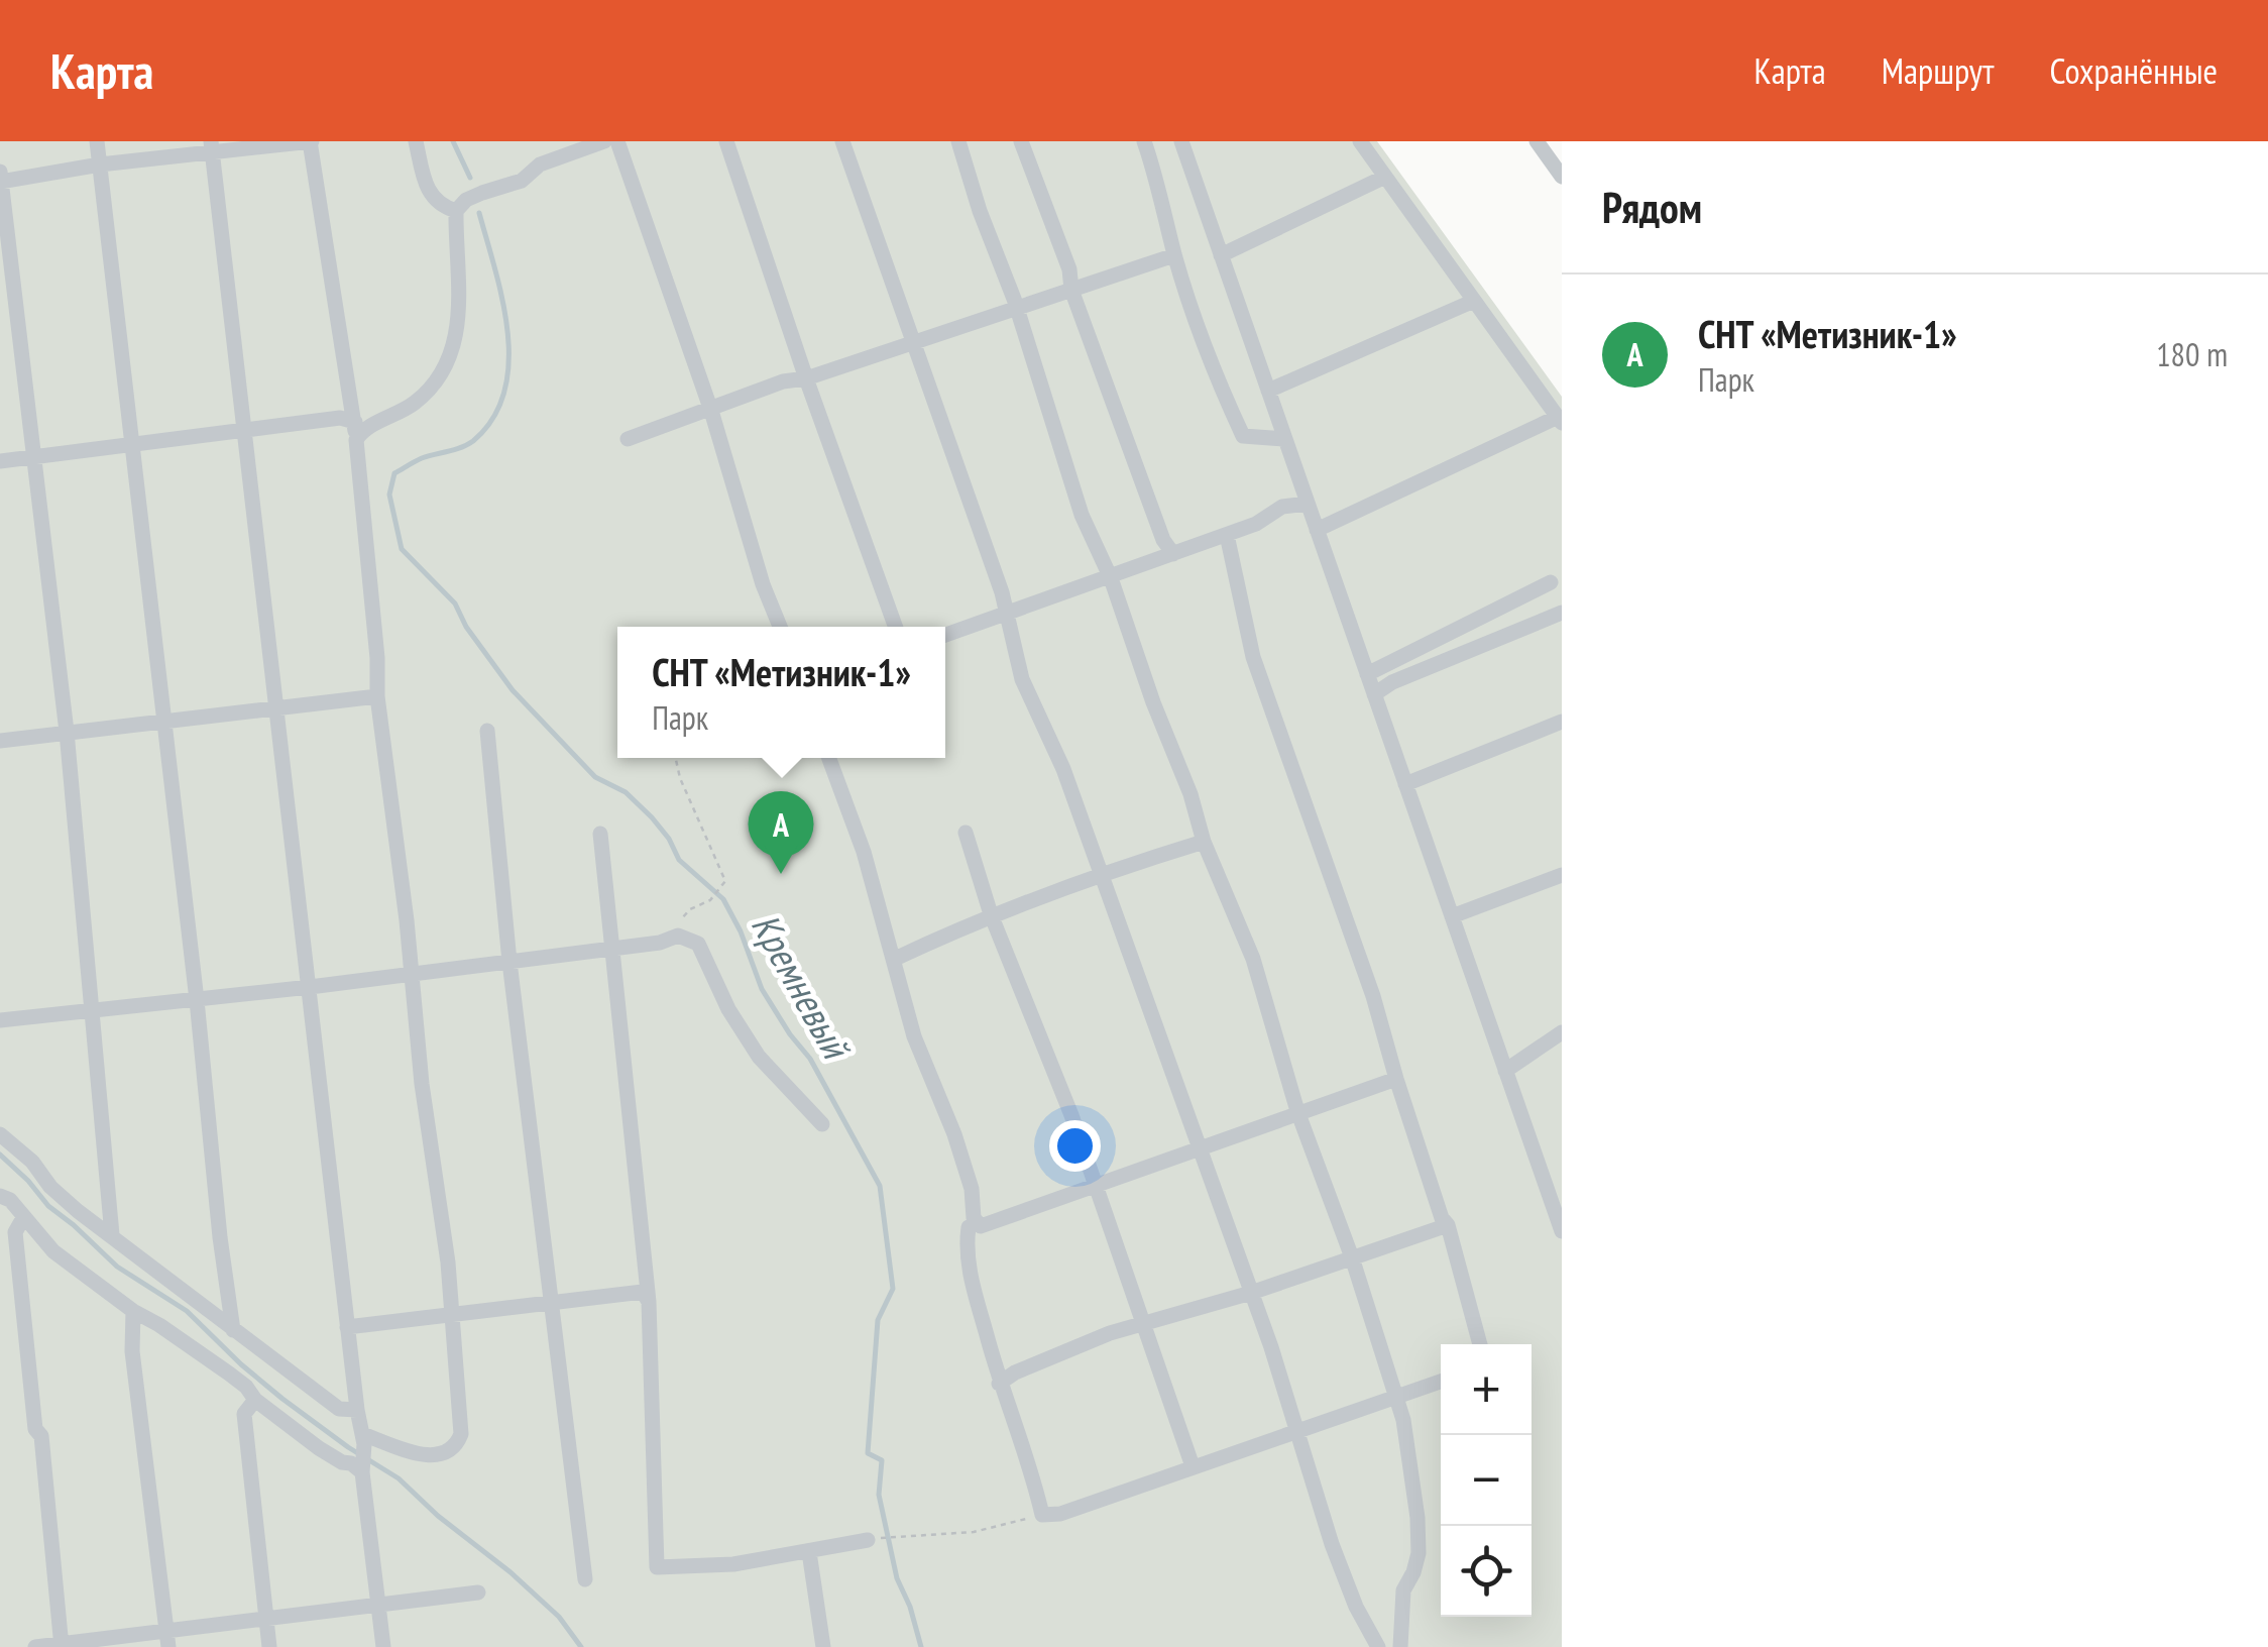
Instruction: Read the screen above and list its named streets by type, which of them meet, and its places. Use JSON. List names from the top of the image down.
{
  "water": ["Кремневый"],
  "page": {
    "header": "Карта",
    "nav": ["Карта", "Маршрут", "Сохранённые"],
    "heading": "Рядом",
    "list": [
      {
        "mark": "A",
        "name": "СНТ «Метизник-1»",
        "note": "Парк",
        "value": "180 m"
      }
    ],
    "popup": ["СНТ «Метизник-1»", "Парк"],
    "pins": "A",
    "map_buttons": ["+", "−"]
  }
}
